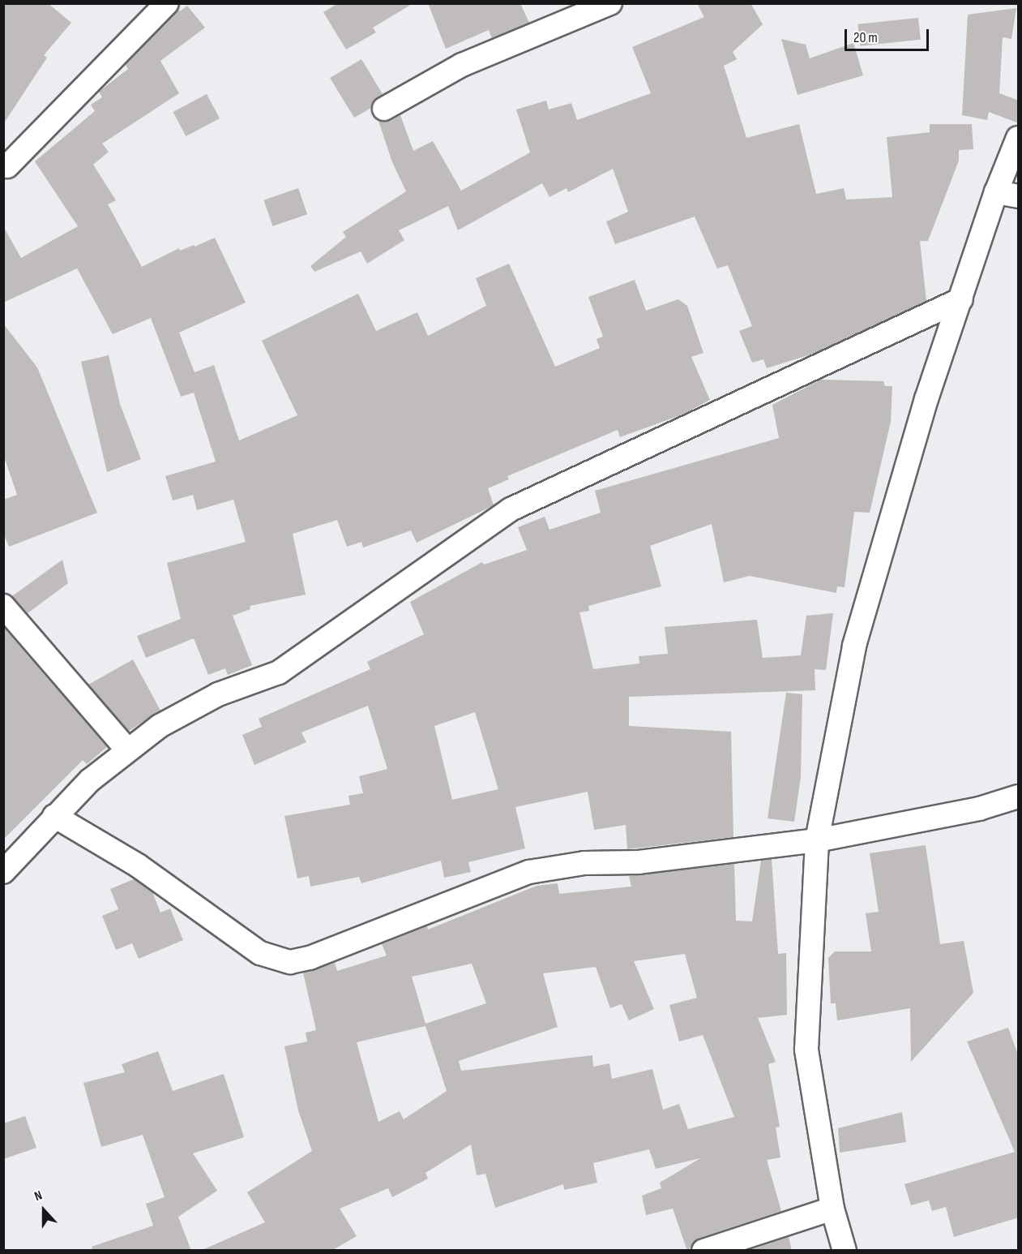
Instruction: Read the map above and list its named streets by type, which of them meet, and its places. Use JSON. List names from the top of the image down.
{
  "scale_bar": "20 m",
  "north": "top"
}
